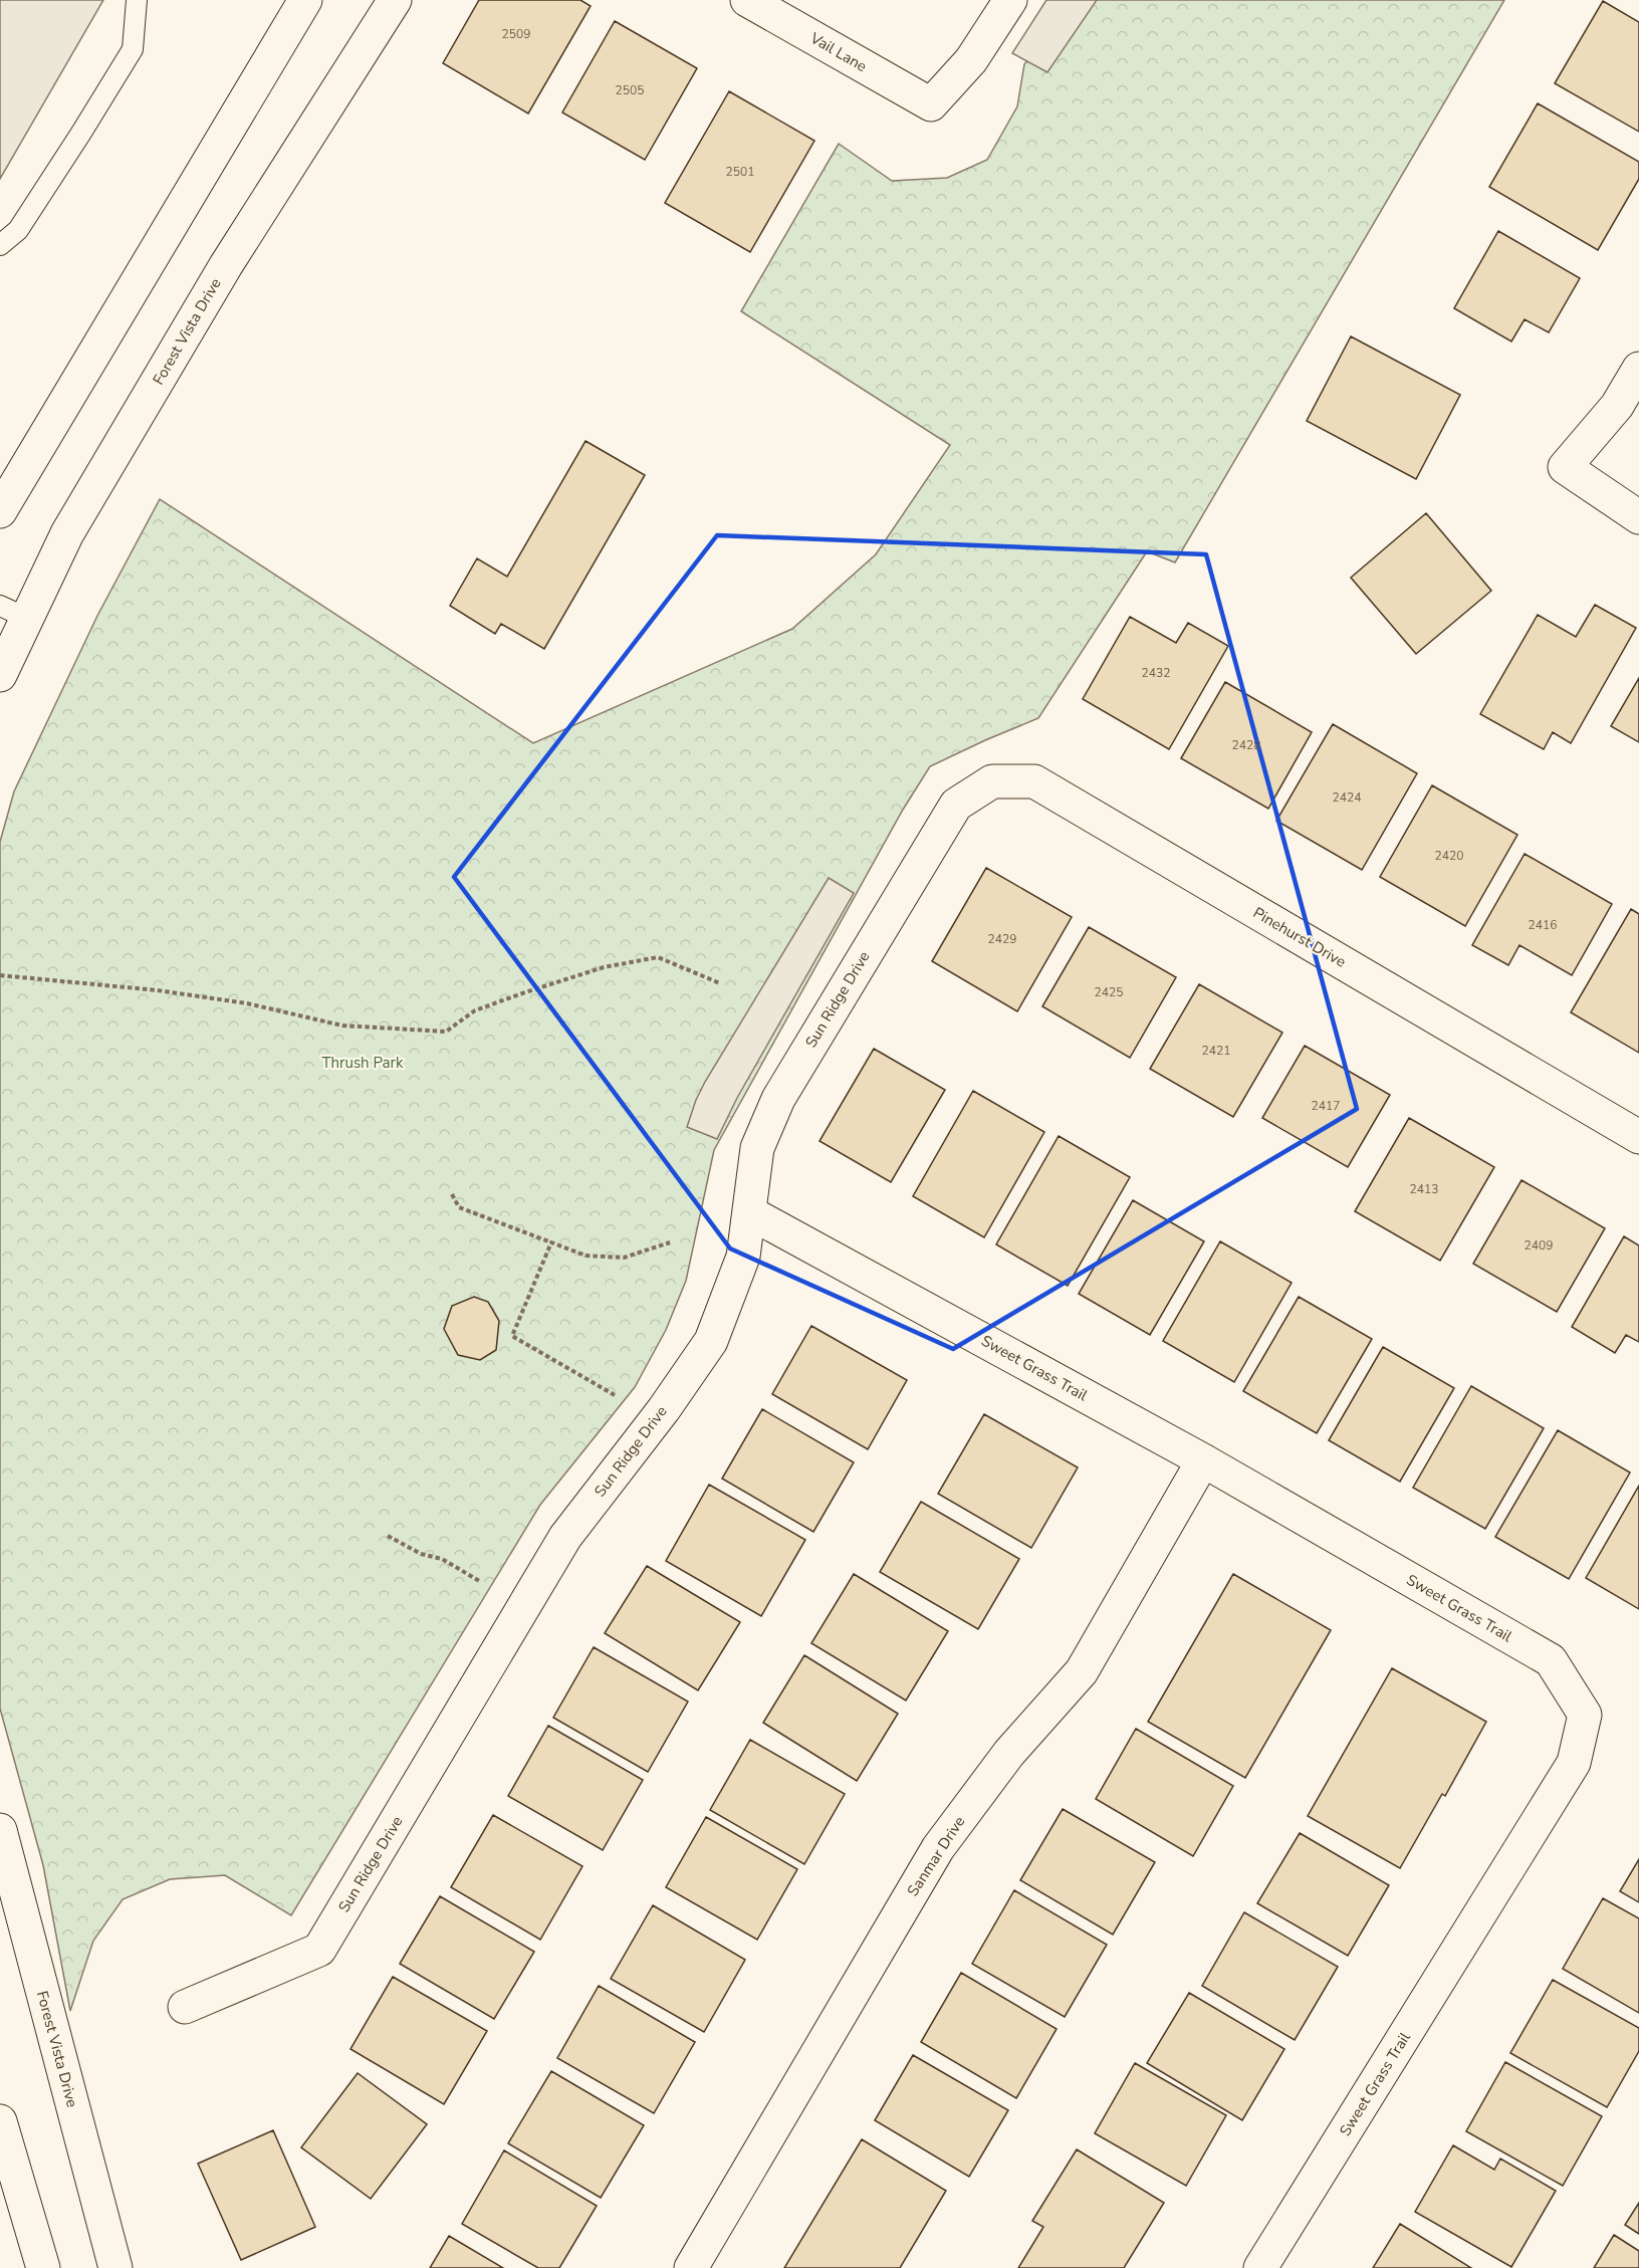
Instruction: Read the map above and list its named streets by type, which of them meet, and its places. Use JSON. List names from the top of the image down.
{
  "streets": {
    "street": [
      "Vail Lane",
      "Forest Vista Drive",
      "Pinehurst Drive",
      "Sun Ridge Drive",
      "Sweet Grass Trail",
      "Sanmar Drive"
    ]
  },
  "crossings": [
    ["Pinehurst Drive", "Sun Ridge Drive"],
    ["Sun Ridge Drive", "Sweet Grass Trail"],
    ["Sweet Grass Trail", "Sanmar Drive"]
  ],
  "parks": ["Thrush Park"],
  "house_numbers": [
    "2509",
    "2505",
    "2501",
    "2432",
    "2428",
    "2424",
    "2420",
    "2416",
    "2429",
    "2425",
    "2421",
    "2417",
    "2413",
    "2409"
  ]
}
